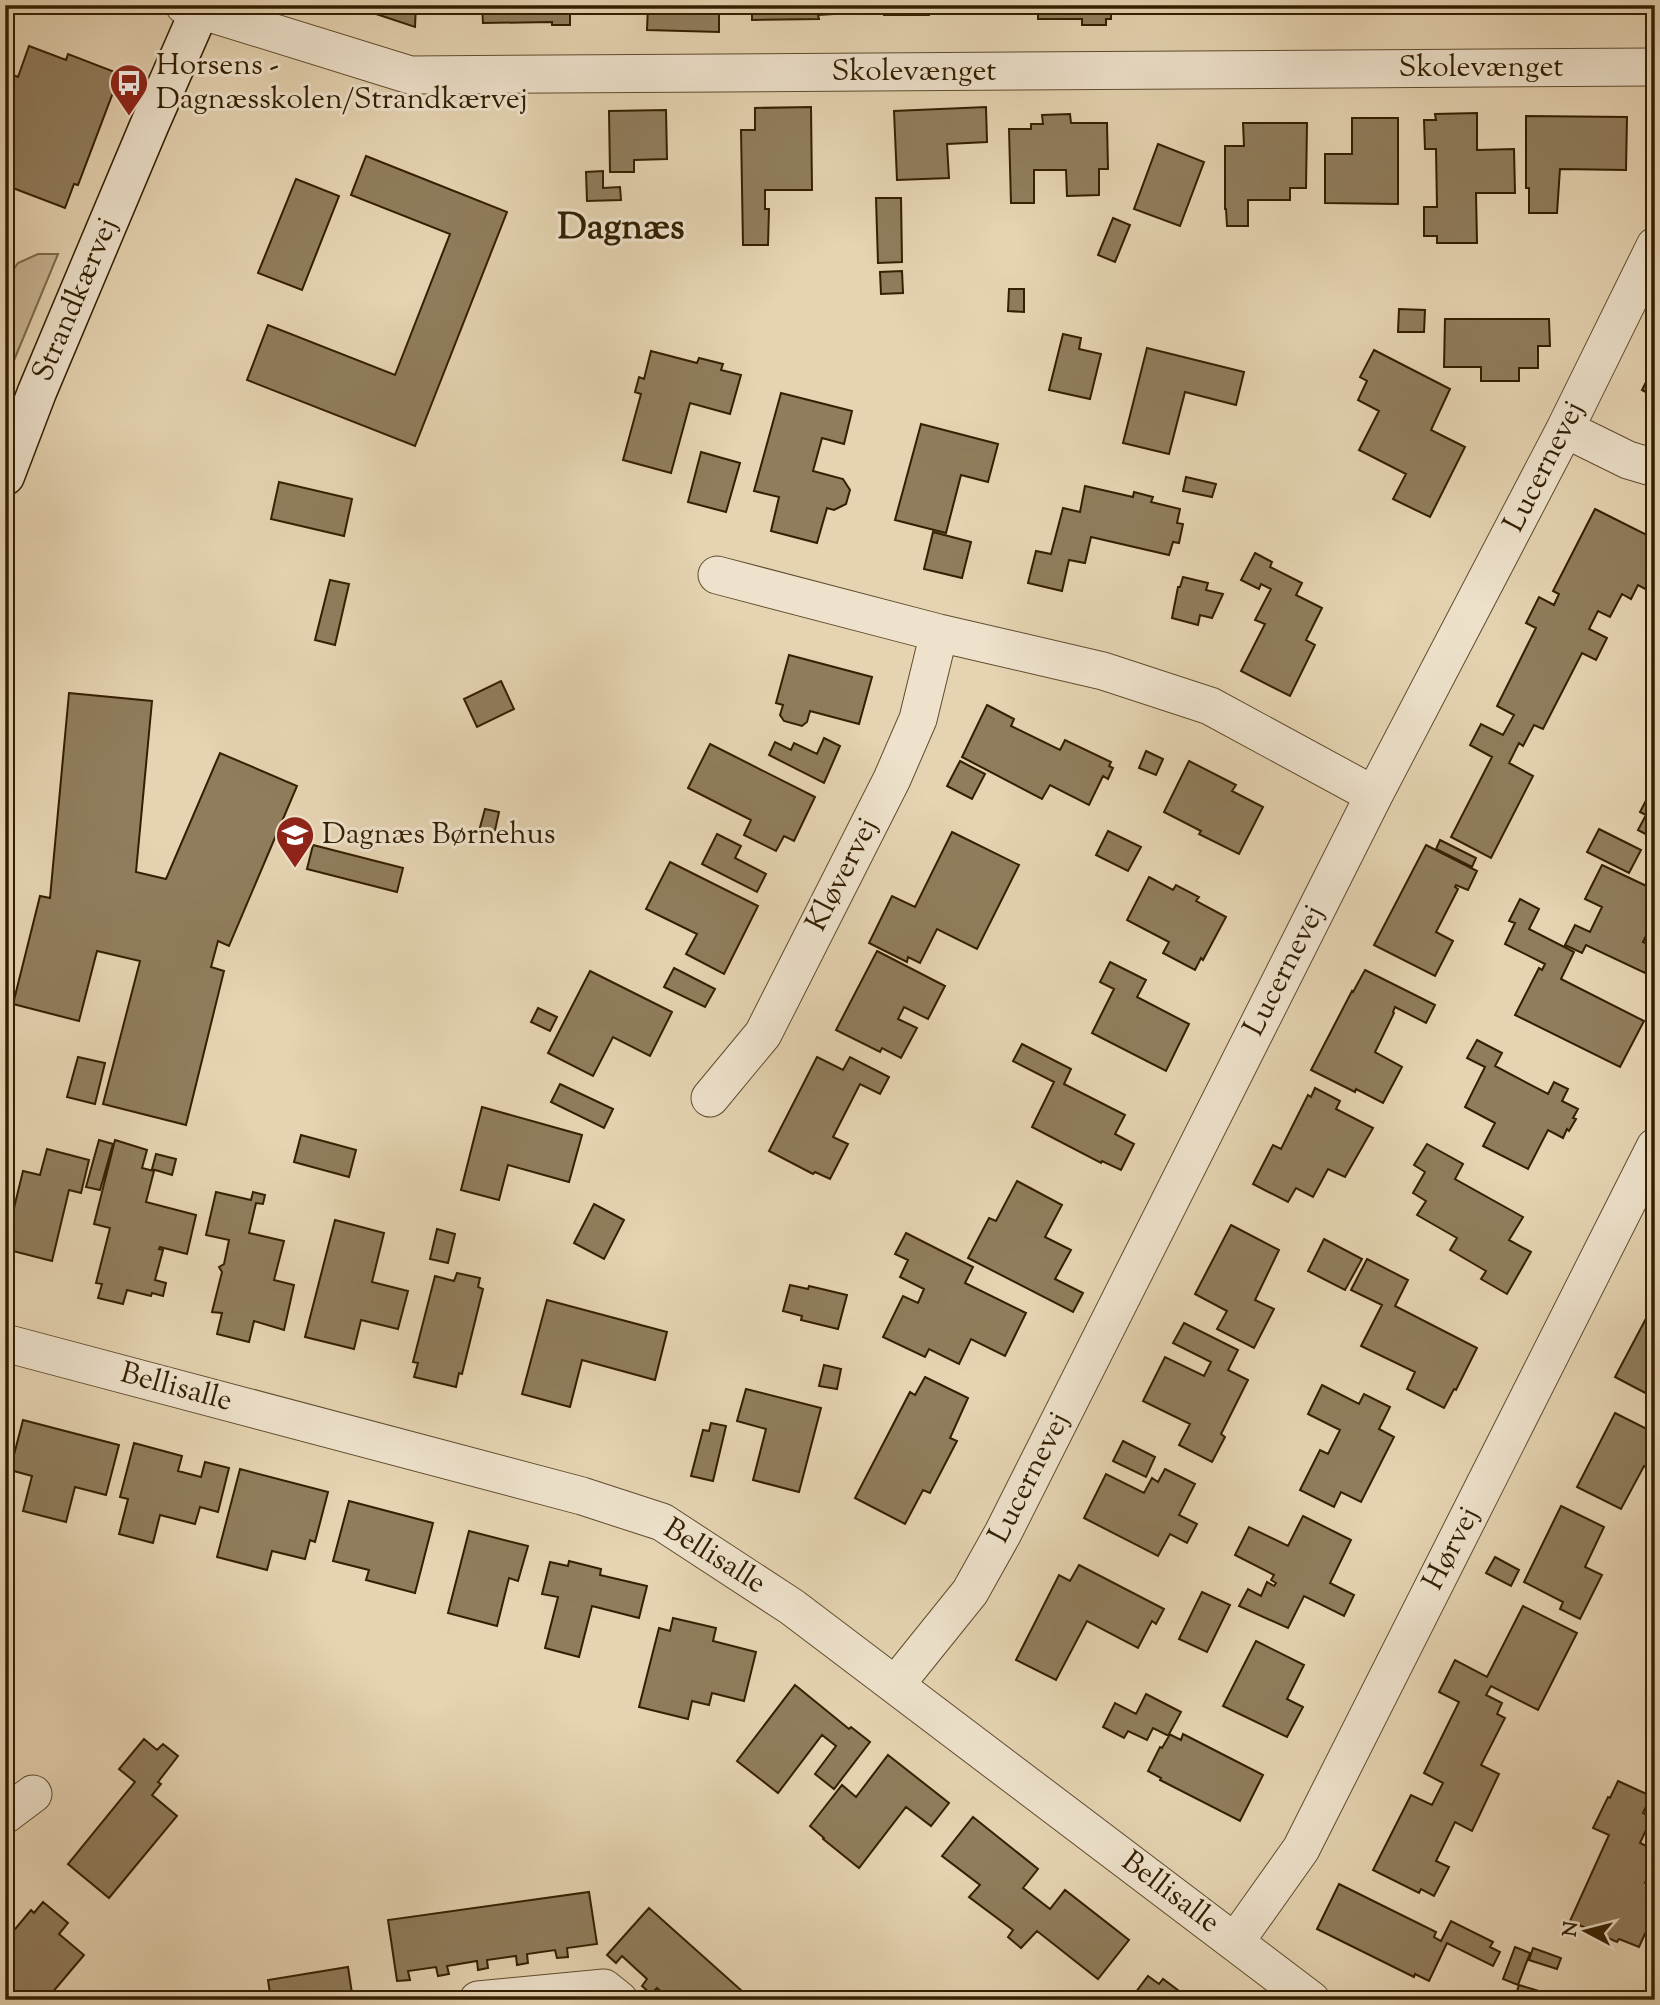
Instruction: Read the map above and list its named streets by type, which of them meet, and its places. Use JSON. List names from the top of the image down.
{
  "streets": {
    "main road": ["Strandkærvej"],
    "street": [
      "Skolevænget",
      "Lucernevej",
      "Kløvervej",
      "Bellisalle",
      "Hørvej"
    ]
  },
  "crossings": [
    ["Skolevænget", "Strandkærvej"],
    ["Lucernevej", "Bellisalle"],
    ["Bellisalle", "Hørvej"]
  ],
  "districts": ["Dagnæs"],
  "places": {
    "bus stop": ["Horsens - Dagnæsskolen/Strandkærvej"],
    "school or university": ["Dagnæs Børnehus"]
  },
  "north": "left"
}
